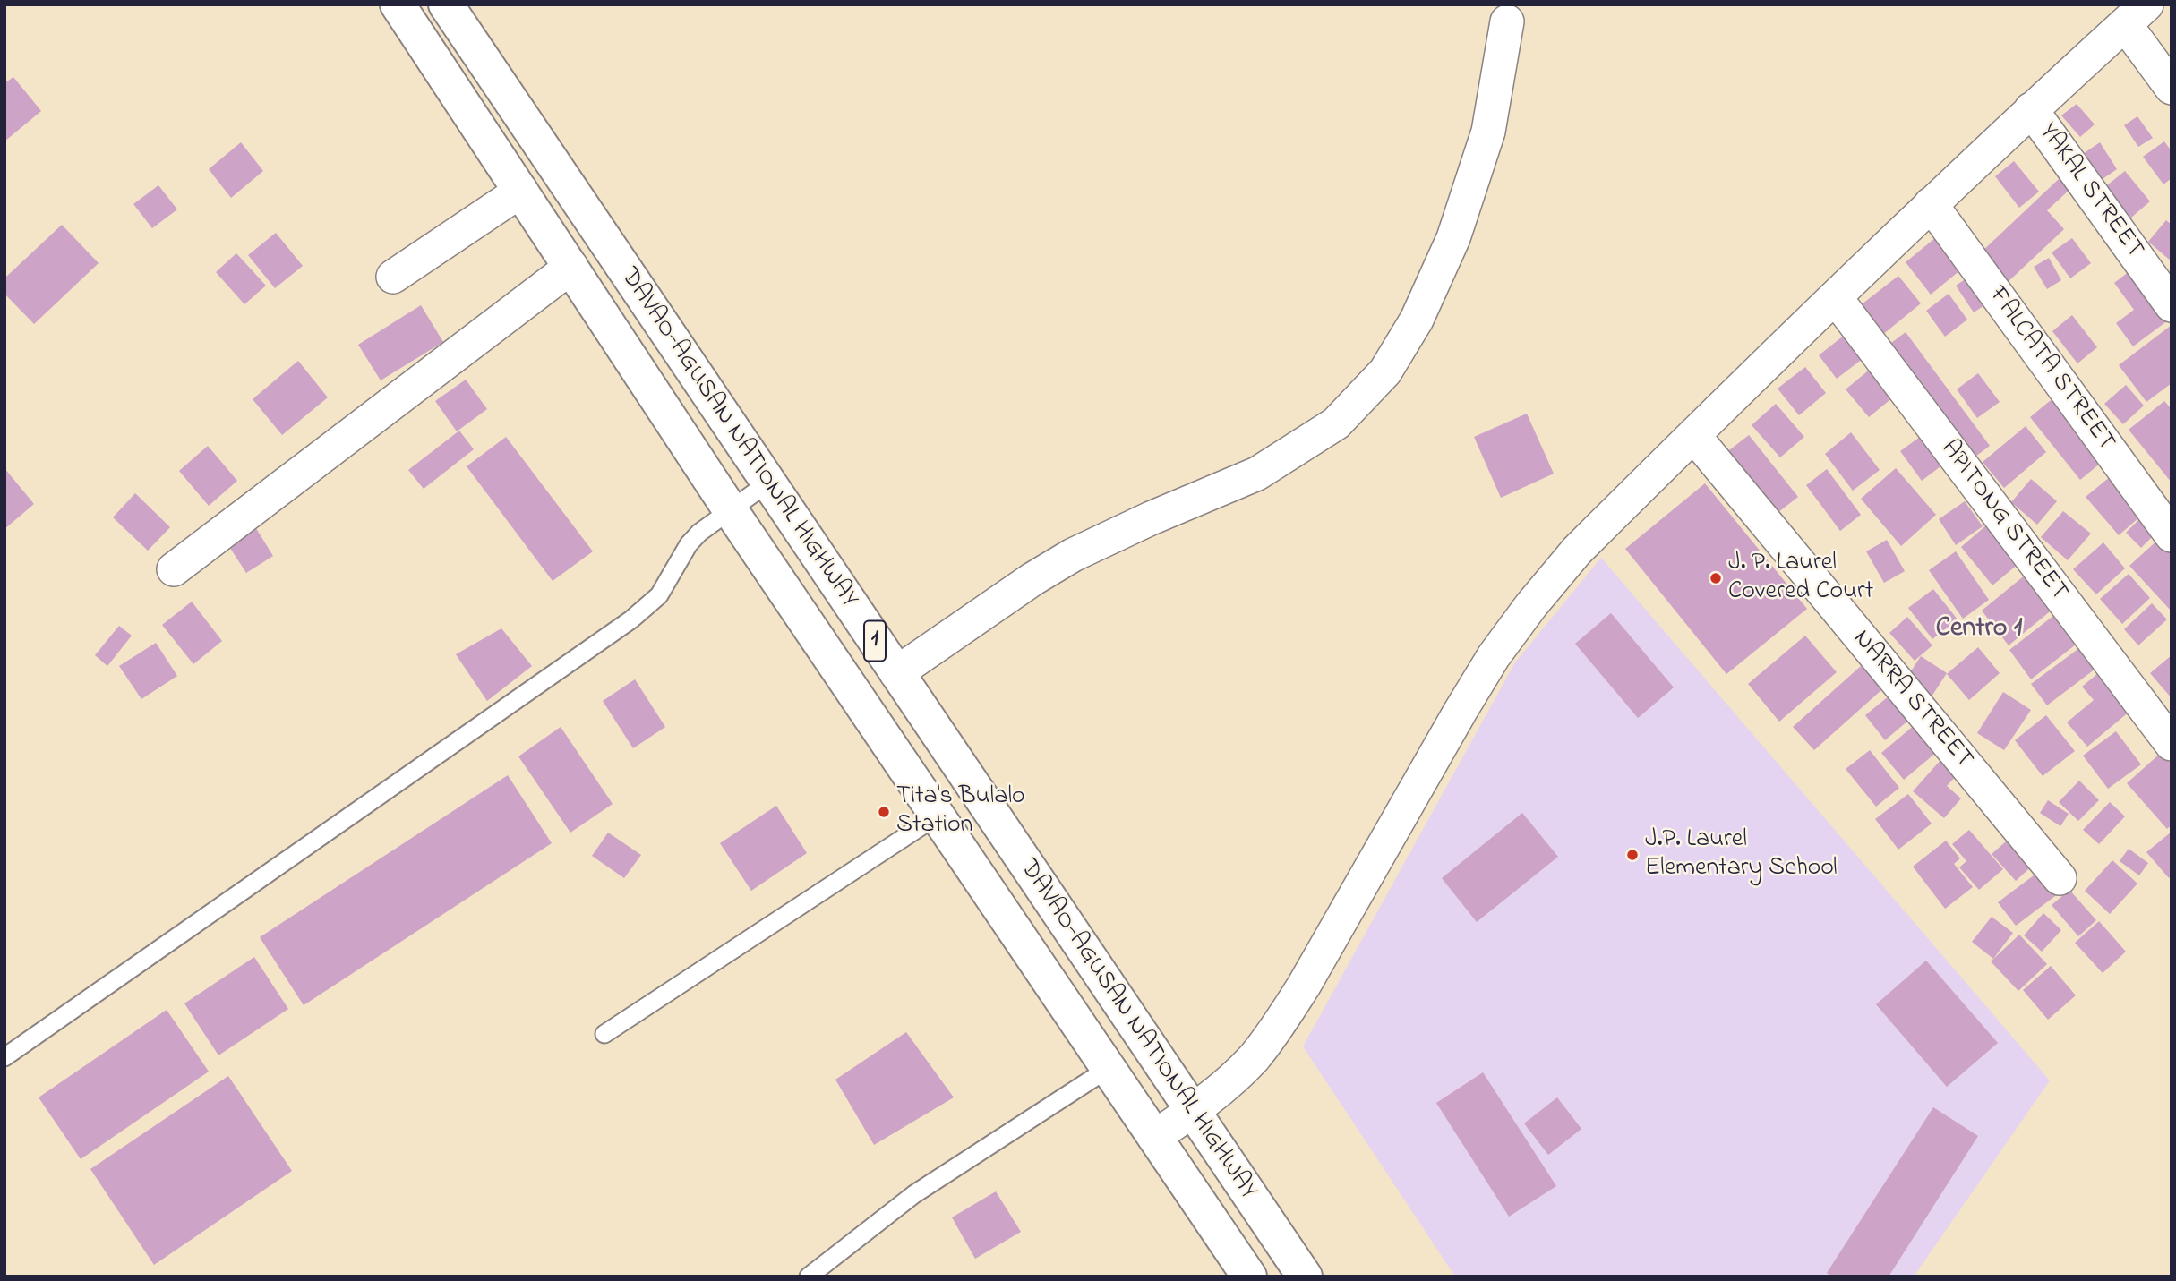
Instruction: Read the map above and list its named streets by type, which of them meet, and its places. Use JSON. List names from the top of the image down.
{
  "streets": {
    "highway": ["DAVAO-AGUSAN NATIONAL HIGHWAY", "1"],
    "street": [
      "YAKAL STREET",
      "FALCATA STREET",
      "APITONG STREET",
      "NARRA STREET"
    ]
  },
  "districts": ["Centro 1"],
  "places": ["J. P. Laurel Covered Court", "Tita's Bulalo Station", "J.P. Laurel Elementary School"]
}
